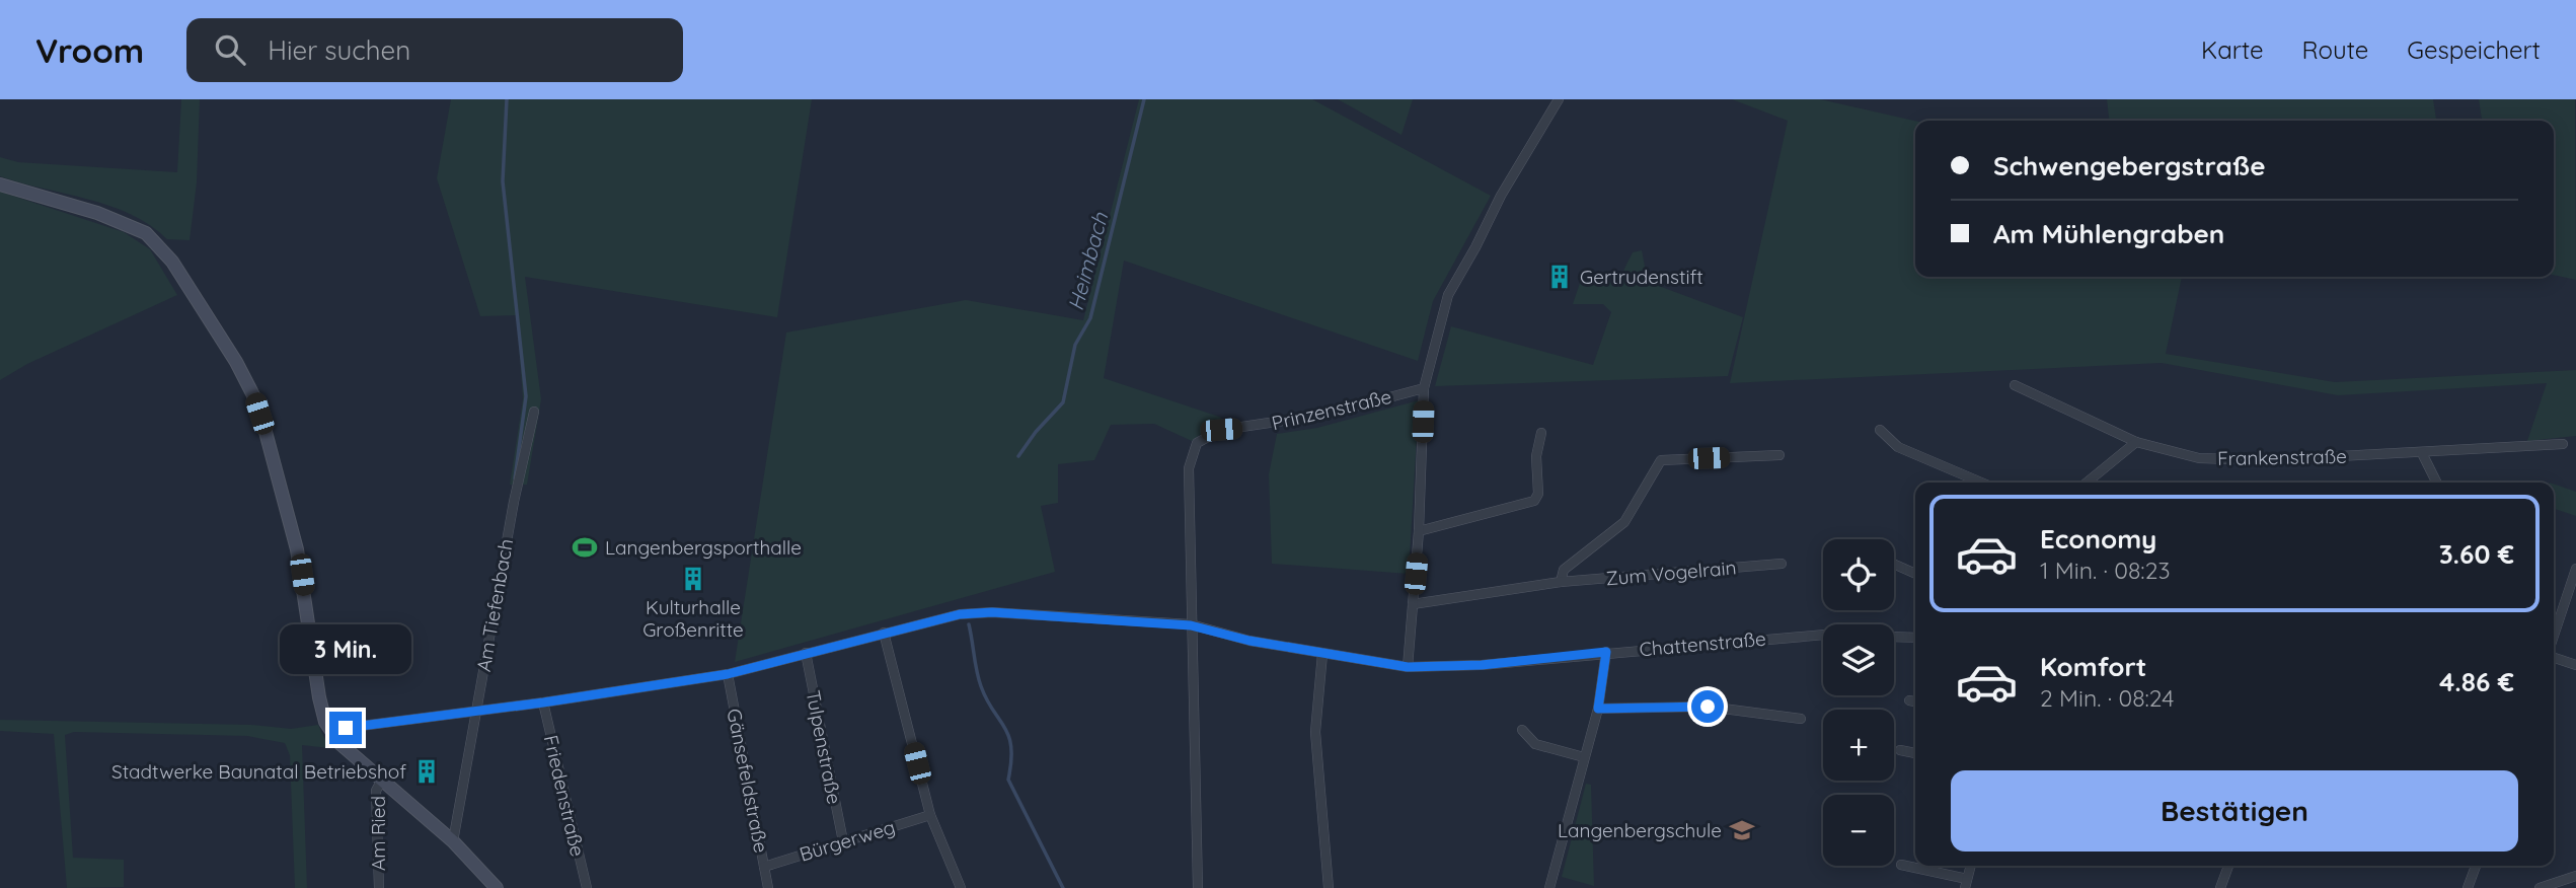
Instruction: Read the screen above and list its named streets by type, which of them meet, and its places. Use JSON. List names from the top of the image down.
{
  "streets": {
    "street": [
      "Prinzenstraße",
      "Frankenstraße",
      "Zum Vogelrain",
      "Am Tiefenbach",
      "Chattenstraße",
      "Tulpenstraße",
      "Gänsefeldstraße",
      "Friedenstraße",
      "Am Ried",
      "Bürgerweg"
    ]
  },
  "crossings": [
    ["Prinzenstraße", "Chattenstraße"],
    ["Am Tiefenbach", "Chattenstraße"],
    ["Chattenstraße", "Tulpenstraße"],
    ["Chattenstraße", "Gänsefeldstraße"],
    ["Chattenstraße", "Friedenstraße"],
    ["Tulpenstraße", "Bürgerweg"],
    ["Gänsefeldstraße", "Bürgerweg"]
  ],
  "water": ["Heimbach"],
  "places": {
    "building": ["Gertrudenstift", "Kulturhalle Großenritte", "Stadtwerke Baunatal Betriebshof"],
    "sports": ["Langenbergsporthalle"],
    "school or university": ["Langenbergschule"]
  },
  "page": {
    "header": "Vroom",
    "search": "Hier suchen",
    "nav": ["Karte", "Route", "Gespeichert"],
    "banner": ["Schwengebergstraße", "Am Mühlengraben"],
    "list": [
      {
        "name": "Economy",
        "note": "1 Min. · 08:23",
        "value": "3.60 €"
      },
      {
        "name": "Komfort",
        "note": "2 Min. · 08:24",
        "value": "4.86 €"
      }
    ],
    "map_buttons": ["+", "−"],
    "bubble": "3 Min.",
    "buttons": "Bestätigen"
  }
}
